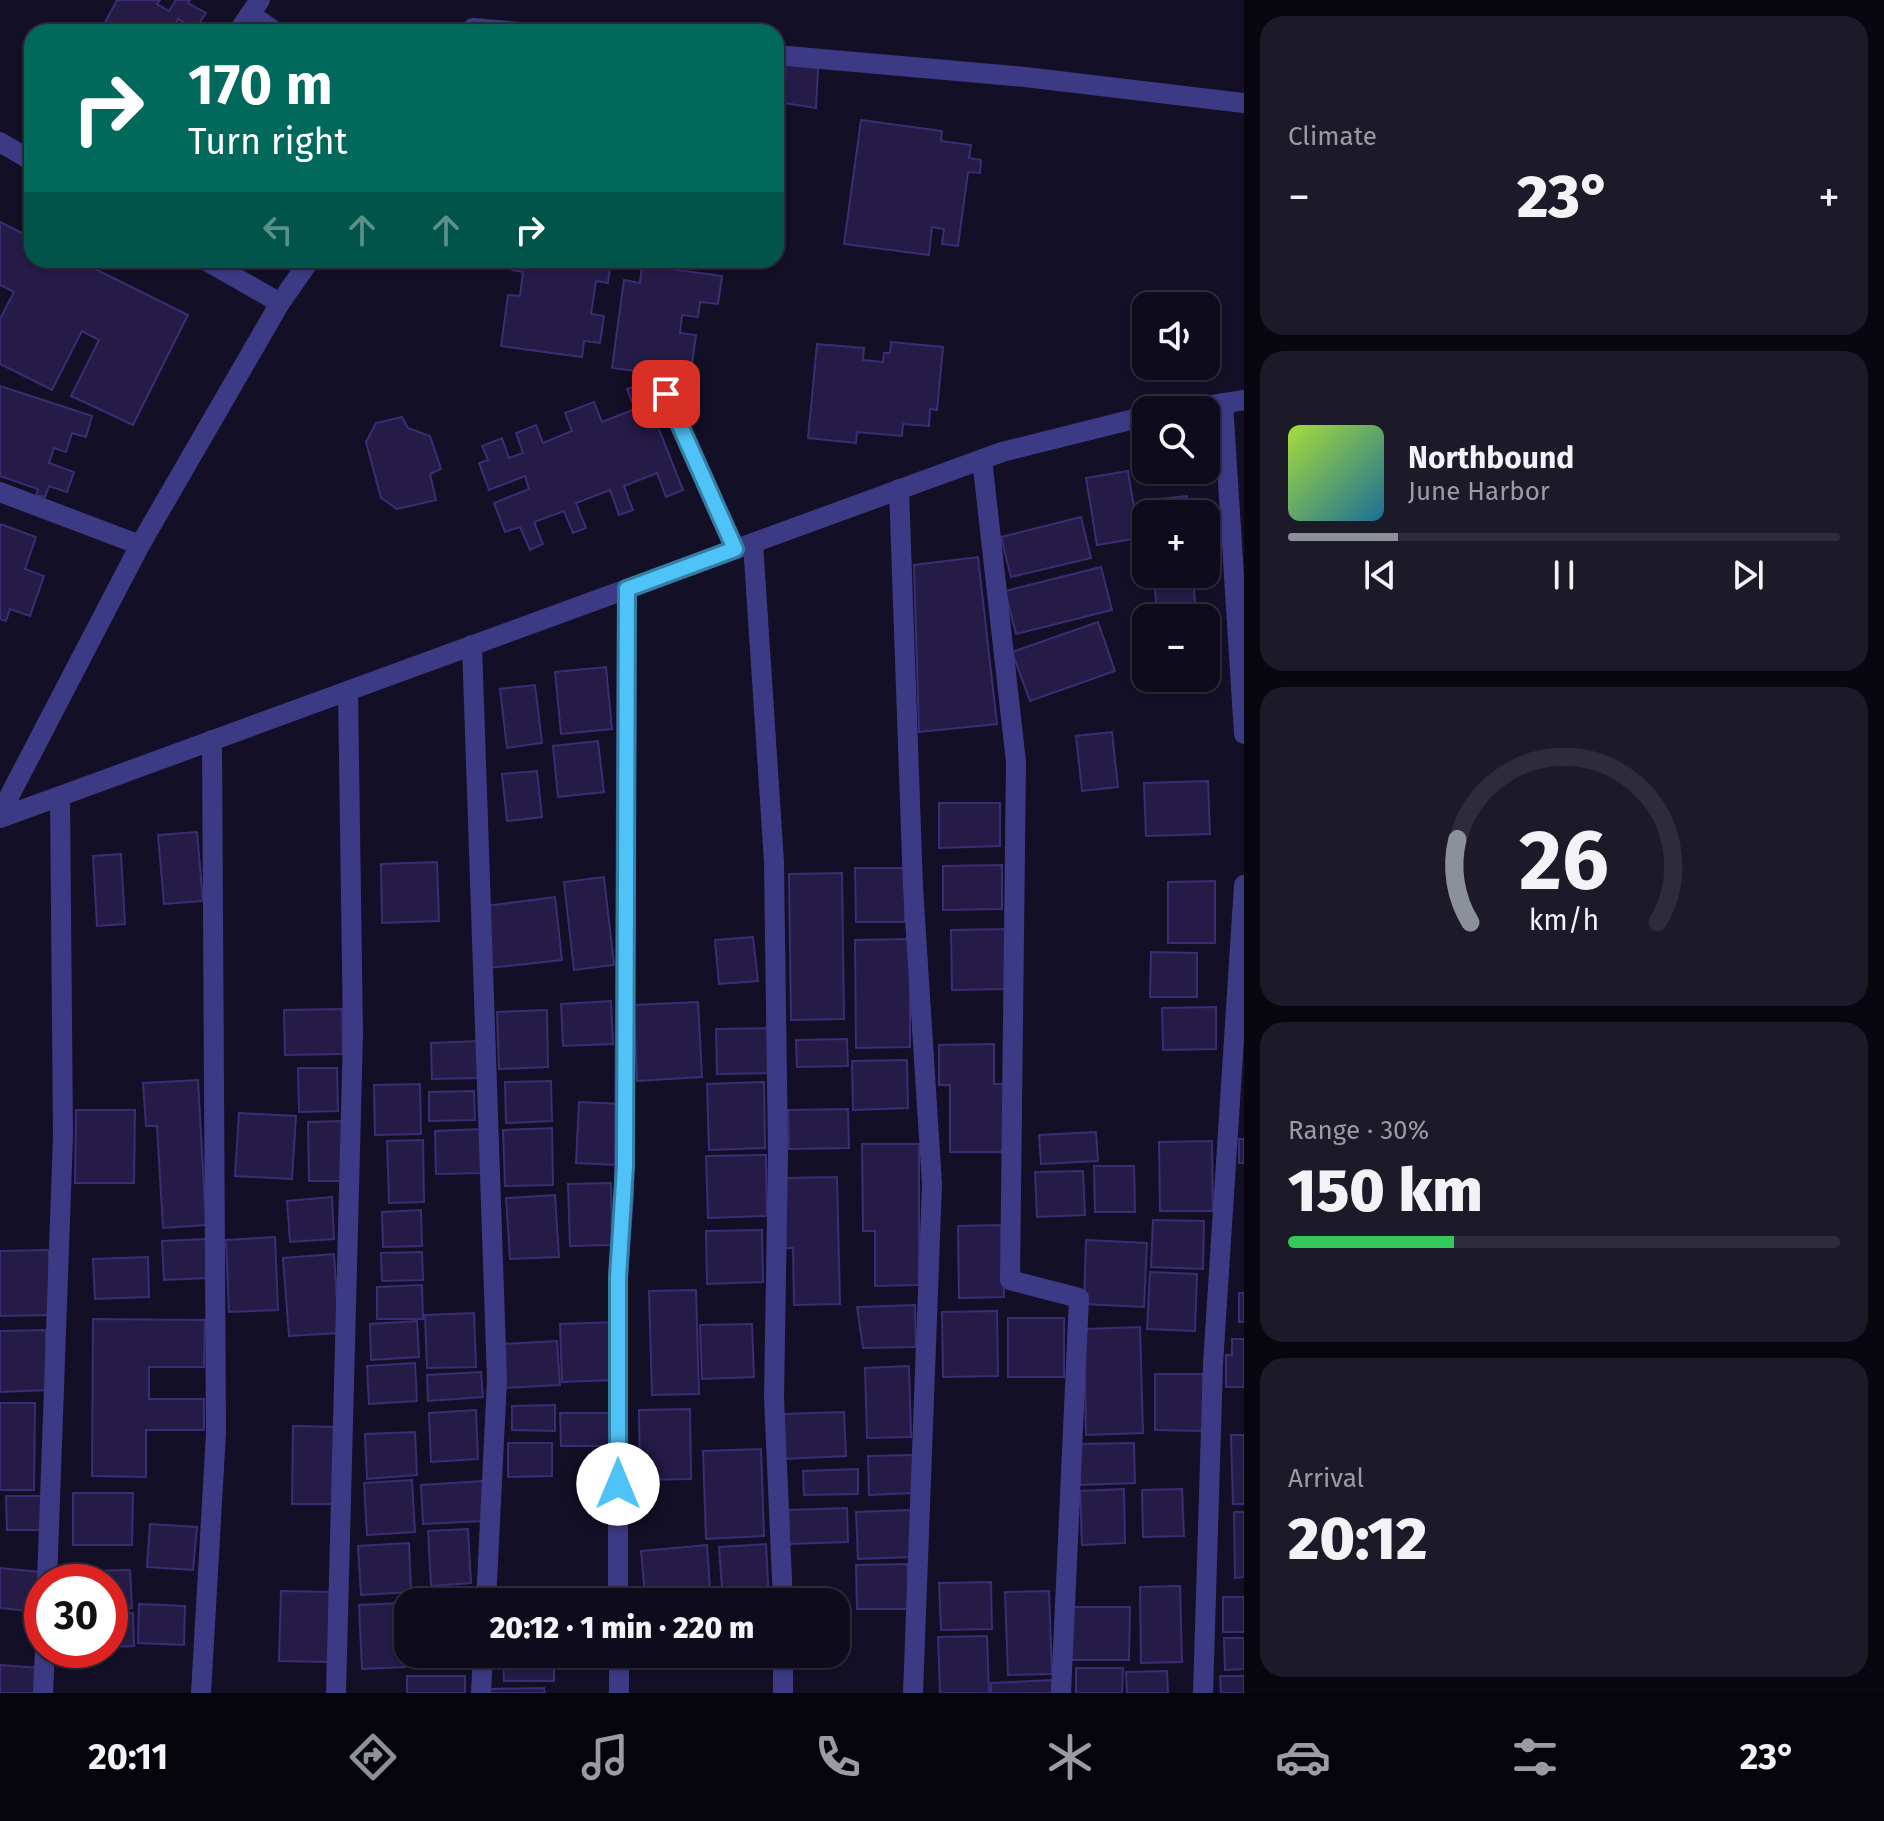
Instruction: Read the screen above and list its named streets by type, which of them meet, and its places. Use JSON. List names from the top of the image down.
{
  "page": {
    "tile": [
      "Climate",
      ["Range · 30%", "150 km"],
      ["Arrival", "20:12"]
    ],
    "turn": ["170 m", "Turn right"],
    "heat": ["−", "23°", "+"],
    "map_buttons": ["+", "−"],
    "song": ["Northbound", "June Harbor"],
    "limit": "30",
    "trip": "20:12 · 1 min · 220 m",
    "tabs": ["20:11", "23°"],
    "gauge": ["26", "km/h"]
  }
}
